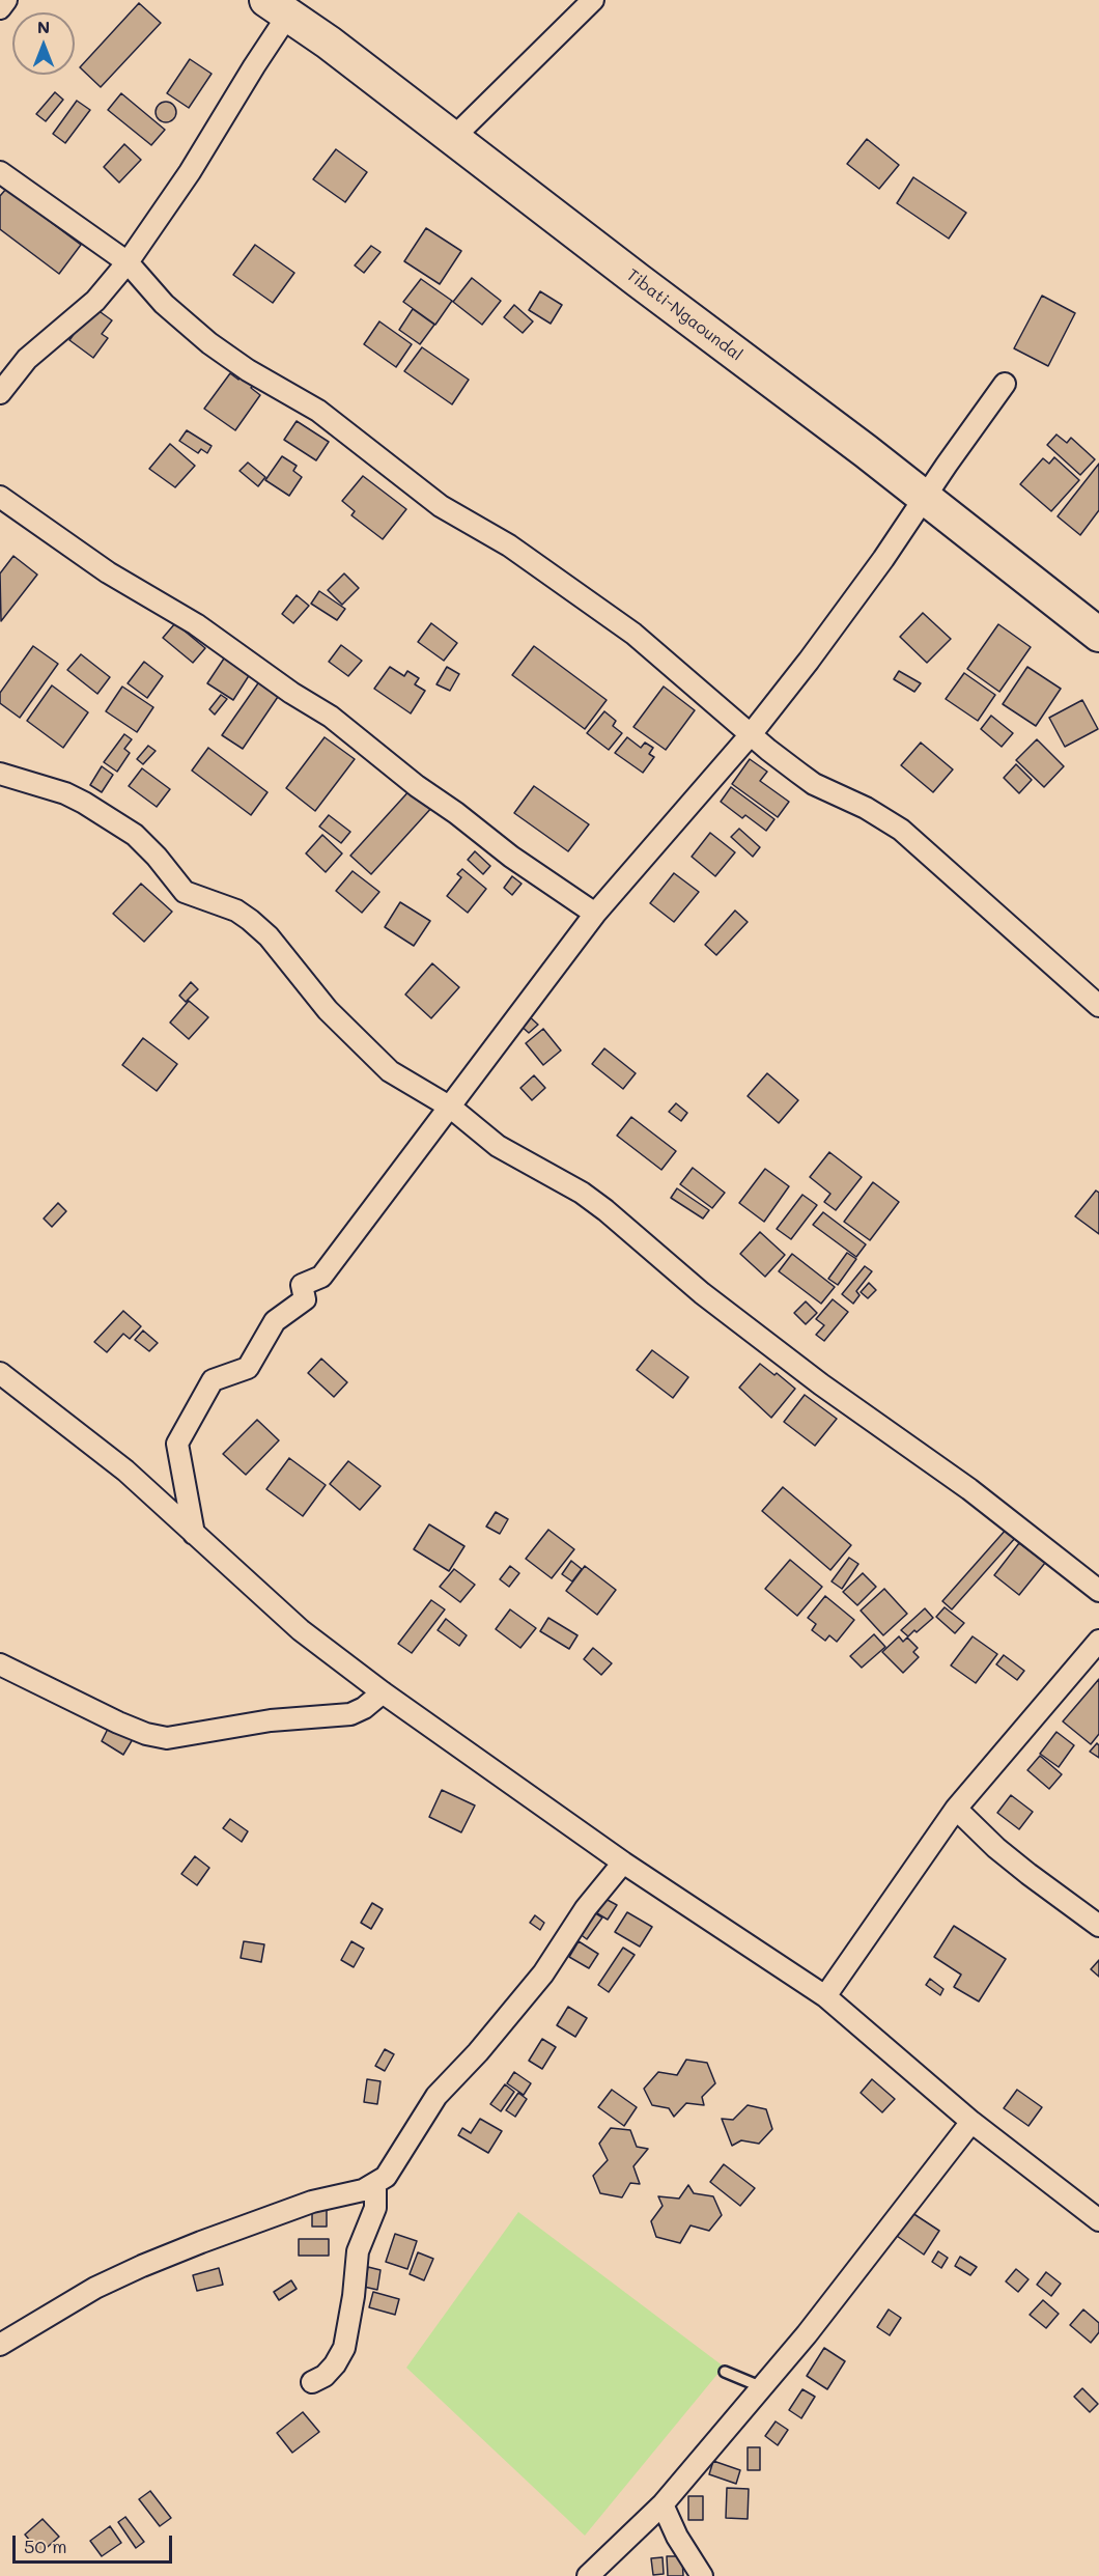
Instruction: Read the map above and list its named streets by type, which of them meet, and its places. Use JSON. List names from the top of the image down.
{
  "streets": {
    "highway": ["Tibati-Ngaoundal"]
  },
  "scale_bar": "50 m",
  "north": "top"
}
